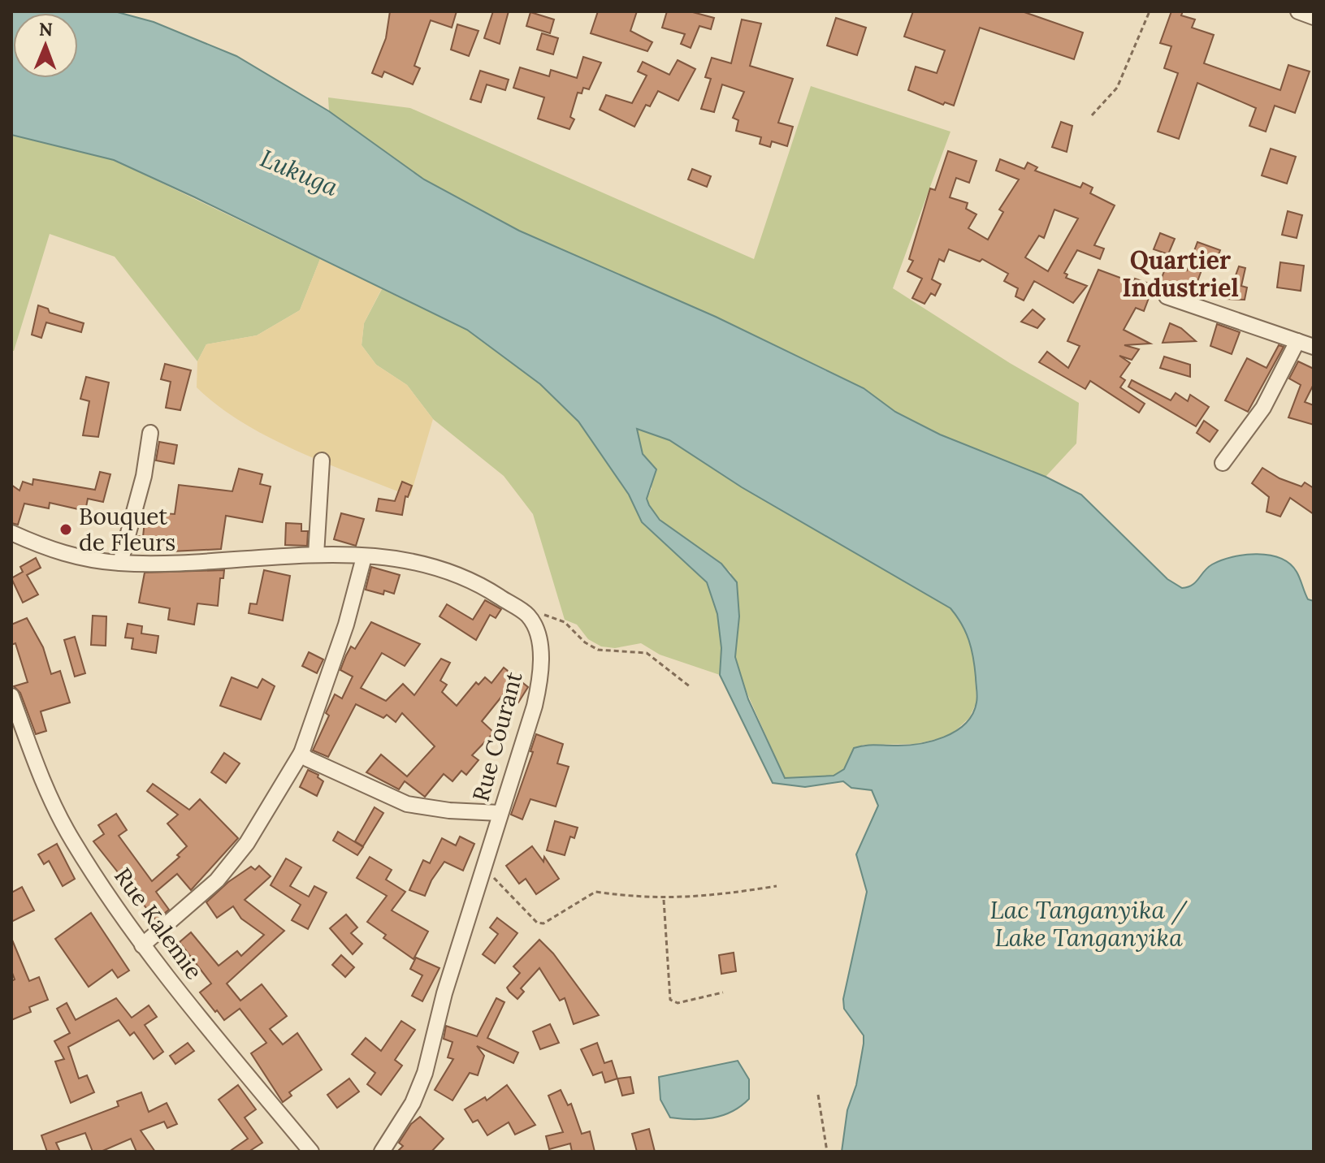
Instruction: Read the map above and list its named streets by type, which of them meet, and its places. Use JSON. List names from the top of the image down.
{
  "streets": {
    "street": ["Rue Courant", "Rue Kalemie"]
  },
  "districts": ["Quartier Industriel"],
  "water": ["Lukuga", "Lac Tanganyika / Lake Tanganyika"],
  "places": ["Bouquet de Fleurs"],
  "north": "top"
}
